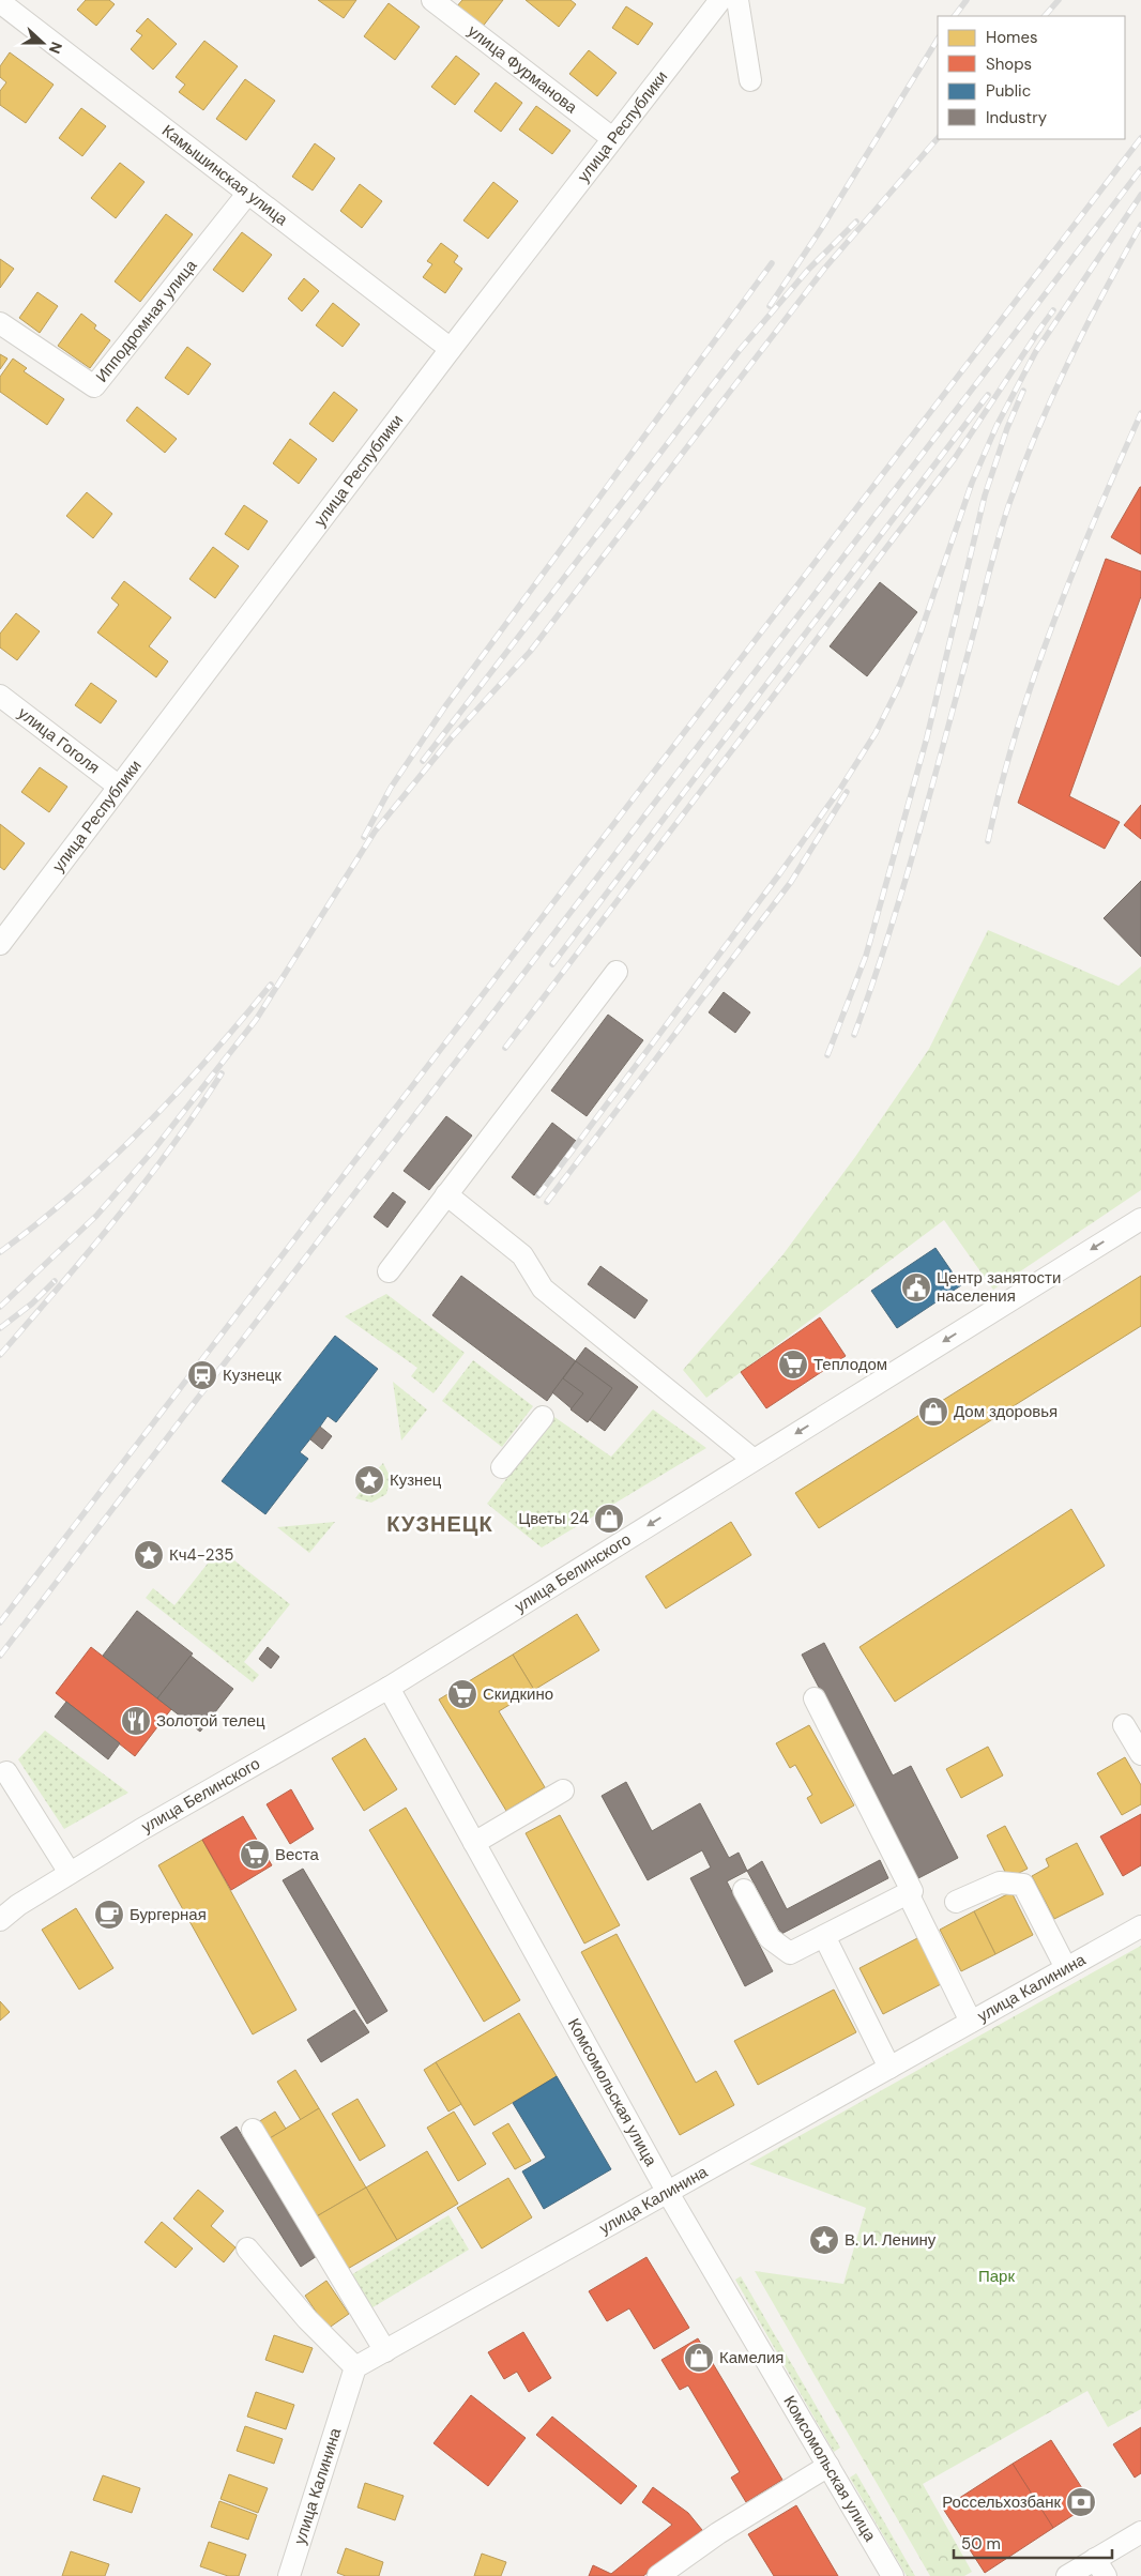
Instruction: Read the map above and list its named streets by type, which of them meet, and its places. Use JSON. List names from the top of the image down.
{
  "streets": {
    "street": [
      "улица Фурманова",
      "улица Республики",
      "Камышинская улица",
      "Ипподромная улица",
      "улица Гоголя",
      "улица Белинского",
      "улица Калинина",
      "Комсомольская улица"
    ]
  },
  "crossings": [
    ["улица Фурманова", "улица Республики"],
    ["улица Республики", "Камышинская улица"],
    ["улица Республики", "улица Гоголя"],
    ["Камышинская улица", "Ипподромная улица"],
    ["улица Белинского", "Комсомольская улица"],
    ["улица Калинина", "Комсомольская улица"]
  ],
  "one_way": ["улица Белинского"],
  "districts": ["КУЗНЕЦК"],
  "parks": ["Парк"],
  "places": {
    "public building": ["Центр занятости населения"],
    "supermarket": ["Теплодом", "Скидкино", "Веста"],
    "station": ["Кузнецк"],
    "shop": ["Дом здоровья", "Цветы 24", "Камелия"],
    "place": ["Кузнец", "Кч4-235", "В. И. Ленину"],
    "restaurant": ["Золотой телец"],
    "cafe": ["Бургерная"],
    "bank": ["Россельхозбанк"]
  },
  "legend": [
    "Homes",
    "Shops",
    "Public",
    "Industry"
  ],
  "scale_bar": "50 m",
  "north": "right"
}
